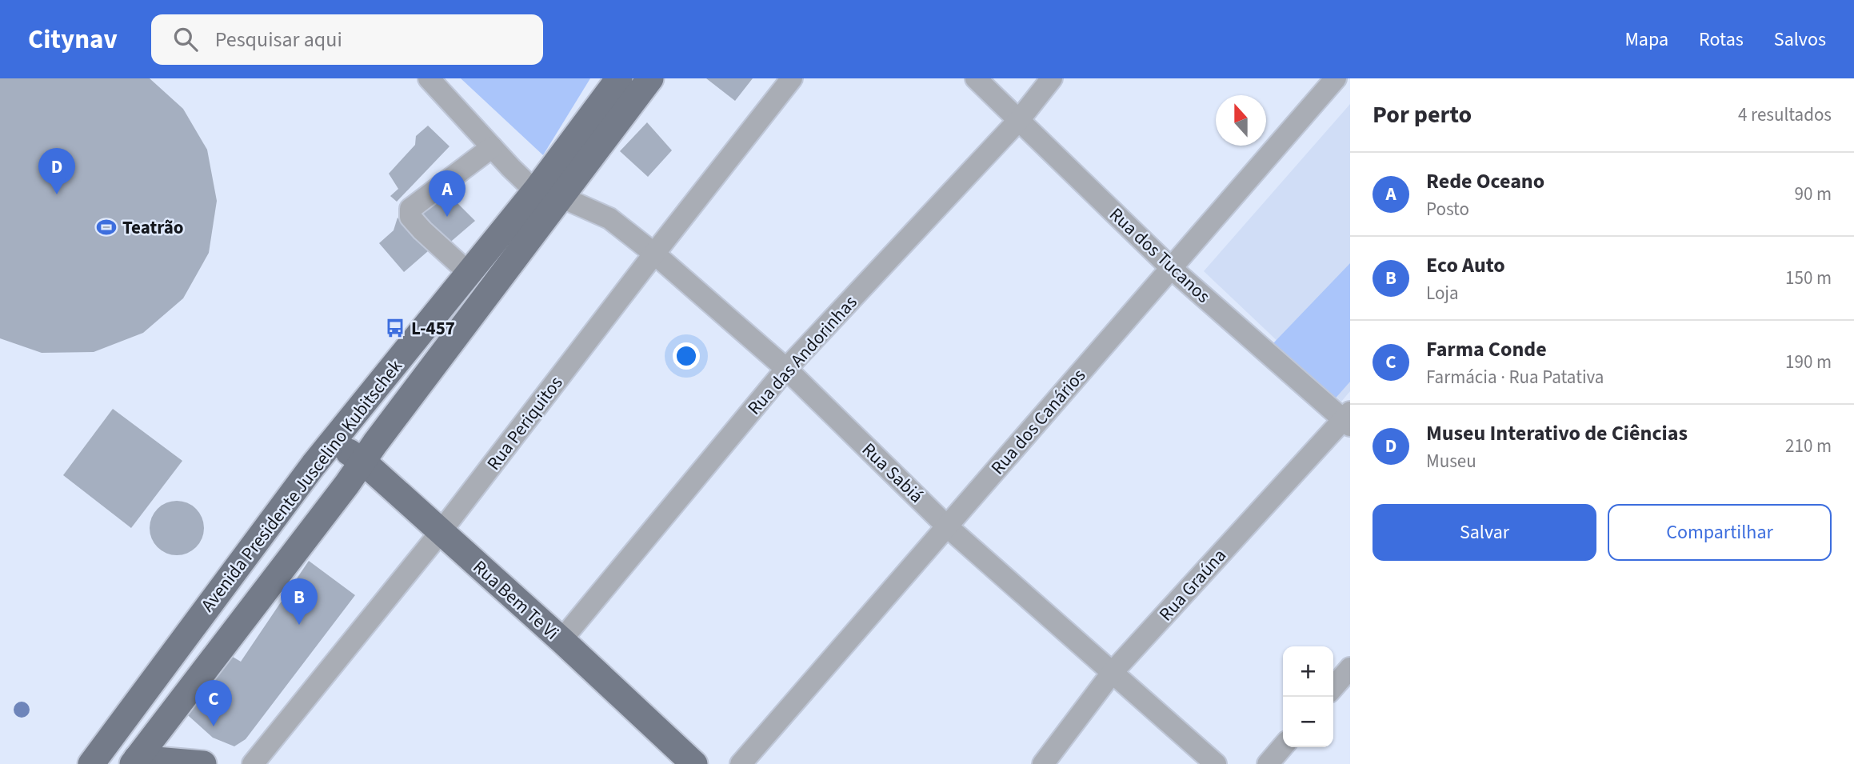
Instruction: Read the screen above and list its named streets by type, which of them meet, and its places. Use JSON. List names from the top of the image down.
{
  "streets": {
    "main road": ["Avenida Presidente Juscelino Kubitschek", "Rua Bem Te Vi"],
    "street": [
      "Rua dos Tucanos",
      "Rua das Andorinhas",
      "Rua dos Canários",
      "Rua Periquitos",
      "Rua Sabiá",
      "Rua Graúna"
    ]
  },
  "crossings": [
    ["Rua dos Tucanos", "Rua das Andorinhas"],
    ["Rua dos Tucanos", "Rua dos Canários"],
    ["Rua dos Tucanos", "Rua Graúna"],
    ["Rua das Andorinhas", "Rua Sabiá"],
    ["Rua das Andorinhas", "Rua Bem Te Vi"],
    ["Rua dos Canários", "Rua Sabiá"],
    ["Rua Periquitos", "Rua Sabiá"],
    ["Rua Periquitos", "Rua Bem Te Vi"],
    ["Rua Sabiá", "Avenida Presidente Juscelino Kubitschek"],
    ["Rua Sabiá", "Rua Graúna"],
    ["Avenida Presidente Juscelino Kubitschek", "Rua Bem Te Vi"]
  ],
  "places": {
    "sports": ["Teatrão"],
    "bus stop": ["L-457"]
  },
  "north": "top",
  "page": {
    "header": "Citynav",
    "search": "Pesquisar aqui",
    "nav": ["Mapa", "Rotas", "Salvos"],
    "heading": ["Por perto", "4 resultados"],
    "pins": [
      "D",
      "A",
      "B",
      "C"
    ],
    "list": [
      {
        "mark": "A",
        "name": "Rede Oceano",
        "note": "Posto",
        "value": "90 m"
      },
      {
        "mark": "B",
        "name": "Eco Auto",
        "note": "Loja",
        "value": "150 m"
      },
      {
        "mark": "C",
        "name": "Farma Conde",
        "note": "Farmácia · Rua Patativa",
        "value": "190 m"
      },
      {
        "mark": "D",
        "name": "Museu Interativo de Ciências",
        "note": "Museu",
        "value": "210 m"
      }
    ],
    "buttons": ["Salvar", "Compartilhar"],
    "map_buttons": ["+", "−"]
  }
}
